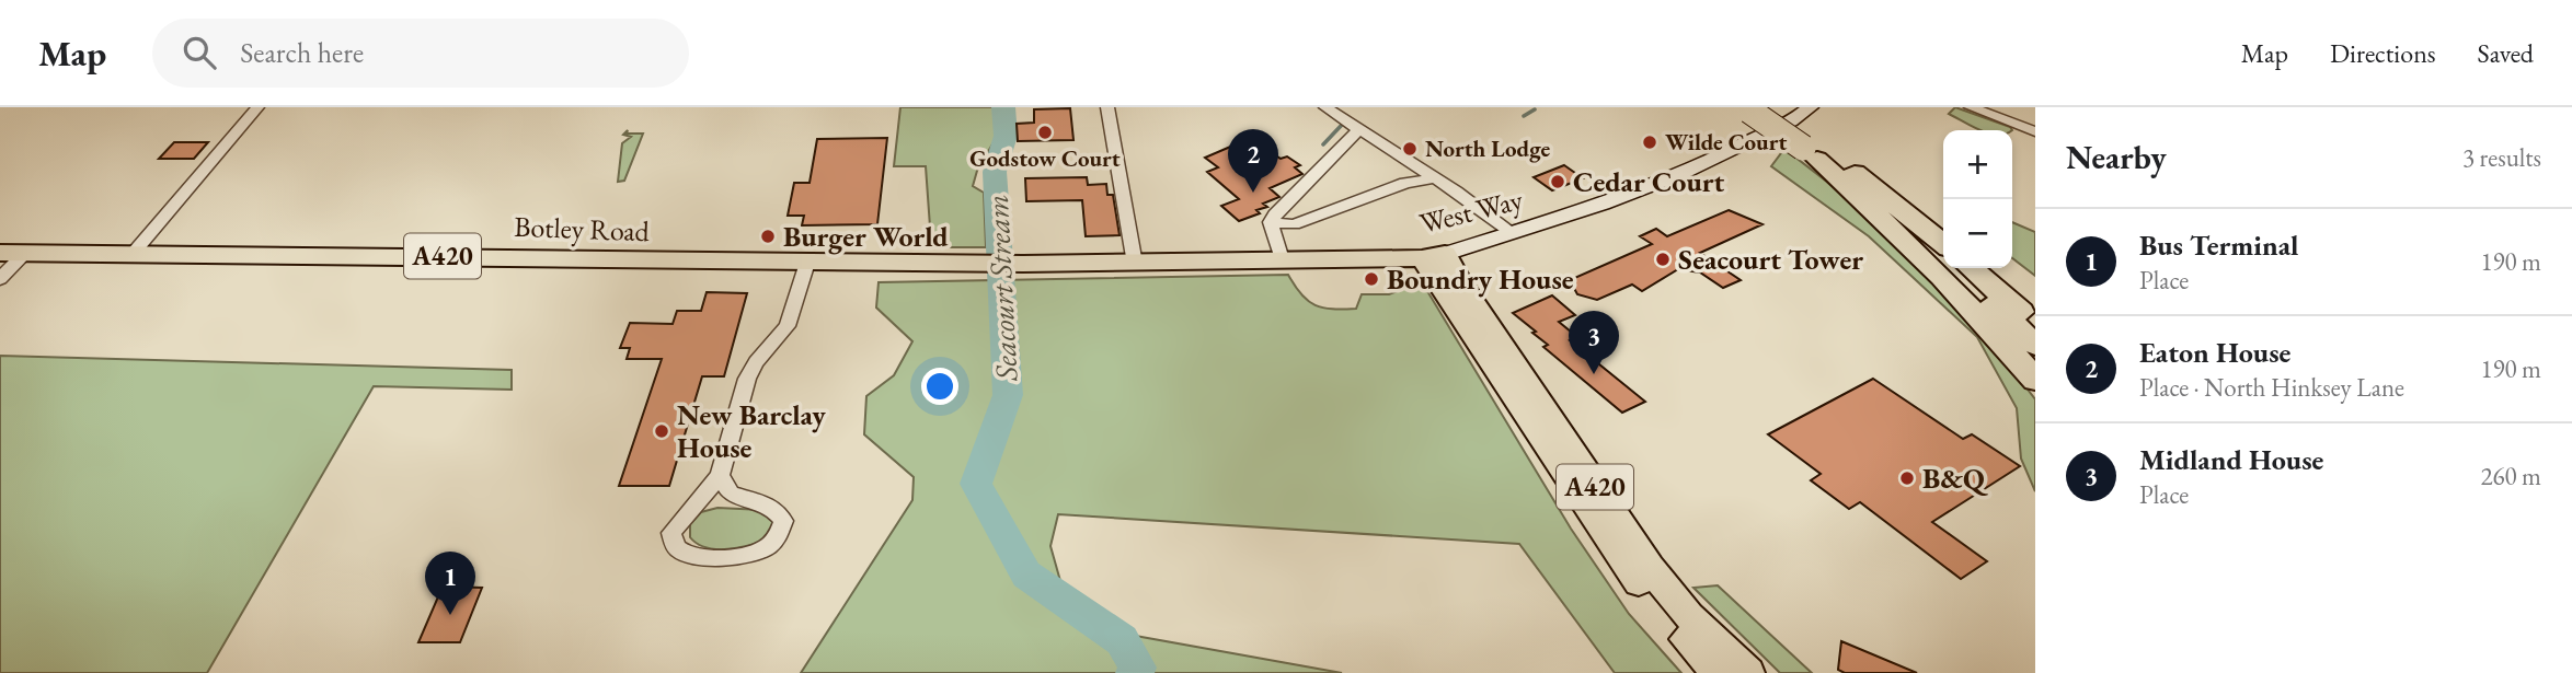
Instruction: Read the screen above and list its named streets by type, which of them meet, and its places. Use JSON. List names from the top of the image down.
{
  "streets": {
    "main road": ["West Way", "Botley Road", "A420"]
  },
  "crossings": [
    ["West Way", "Botley Road"],
    ["West Way", "A420"]
  ],
  "water": ["Seacourt Stream"],
  "places": [
    "Godstow Court",
    "Wilde Court",
    "North Lodge",
    "Cedar Court",
    "Burger World",
    "Seacourt Tower",
    "Boundry House",
    "New Barclay House",
    "B&Q"
  ],
  "page": {
    "header": "Map",
    "search": "Search here",
    "nav": ["Map", "Directions", "Saved"],
    "heading": ["Nearby", "3 results"],
    "pins": ["2", "3", "1"],
    "map_buttons": ["+", "−"],
    "list": [
      {
        "mark": "1",
        "name": "Bus Terminal",
        "note": "Place",
        "value": "190 m"
      },
      {
        "mark": "2",
        "name": "Eaton House",
        "note": "Place · North Hinksey Lane",
        "value": "190 m"
      },
      {
        "mark": "3",
        "name": "Midland House",
        "note": "Place",
        "value": "260 m"
      }
    ]
  }
}
